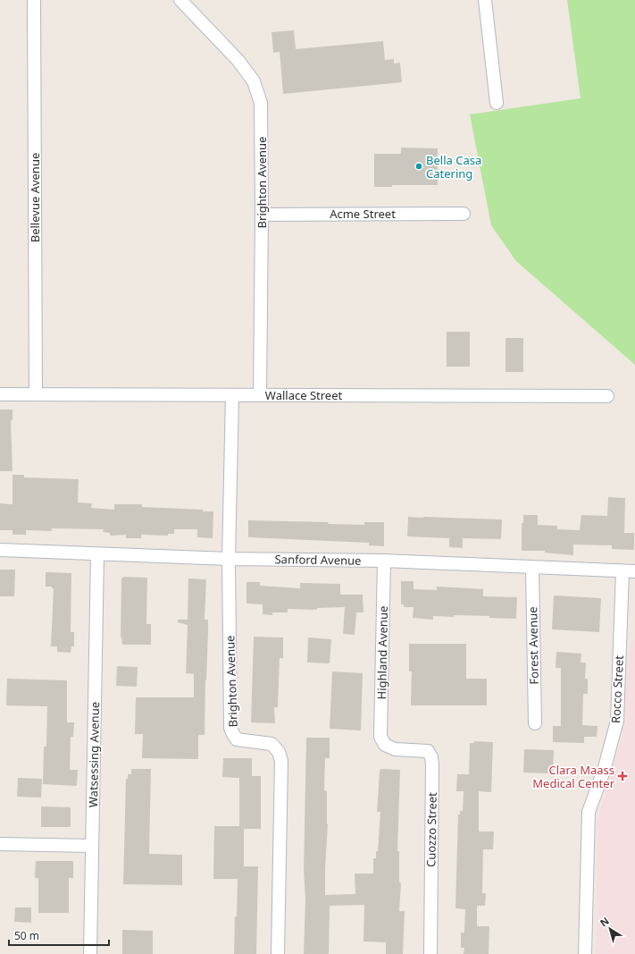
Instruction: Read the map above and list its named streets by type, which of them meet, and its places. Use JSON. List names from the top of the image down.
{
  "streets": {
    "street": [
      "Brighton Avenue",
      "Bellevue Avenue",
      "Acme Street",
      "Wallace Street",
      "Sanford Avenue",
      "Forest Avenue",
      "Highland Avenue",
      "Rocco Street",
      "Watsessing Avenue",
      "Cuozzo Street"
    ]
  },
  "crossings": [
    ["Brighton Avenue", "Acme Street"],
    ["Brighton Avenue", "Wallace Street"],
    ["Brighton Avenue", "Sanford Avenue"],
    ["Bellevue Avenue", "Wallace Street"],
    ["Sanford Avenue", "Forest Avenue"],
    ["Sanford Avenue", "Highland Avenue"],
    ["Sanford Avenue", "Rocco Street"],
    ["Sanford Avenue", "Watsessing Avenue"],
    ["Highland Avenue", "Cuozzo Street"]
  ],
  "places": {
    "other": ["Bella Casa Catering"],
    "health": ["Clara Maass Medical Center"]
  },
  "scale_bar": "50 m",
  "north": "top left"
}
